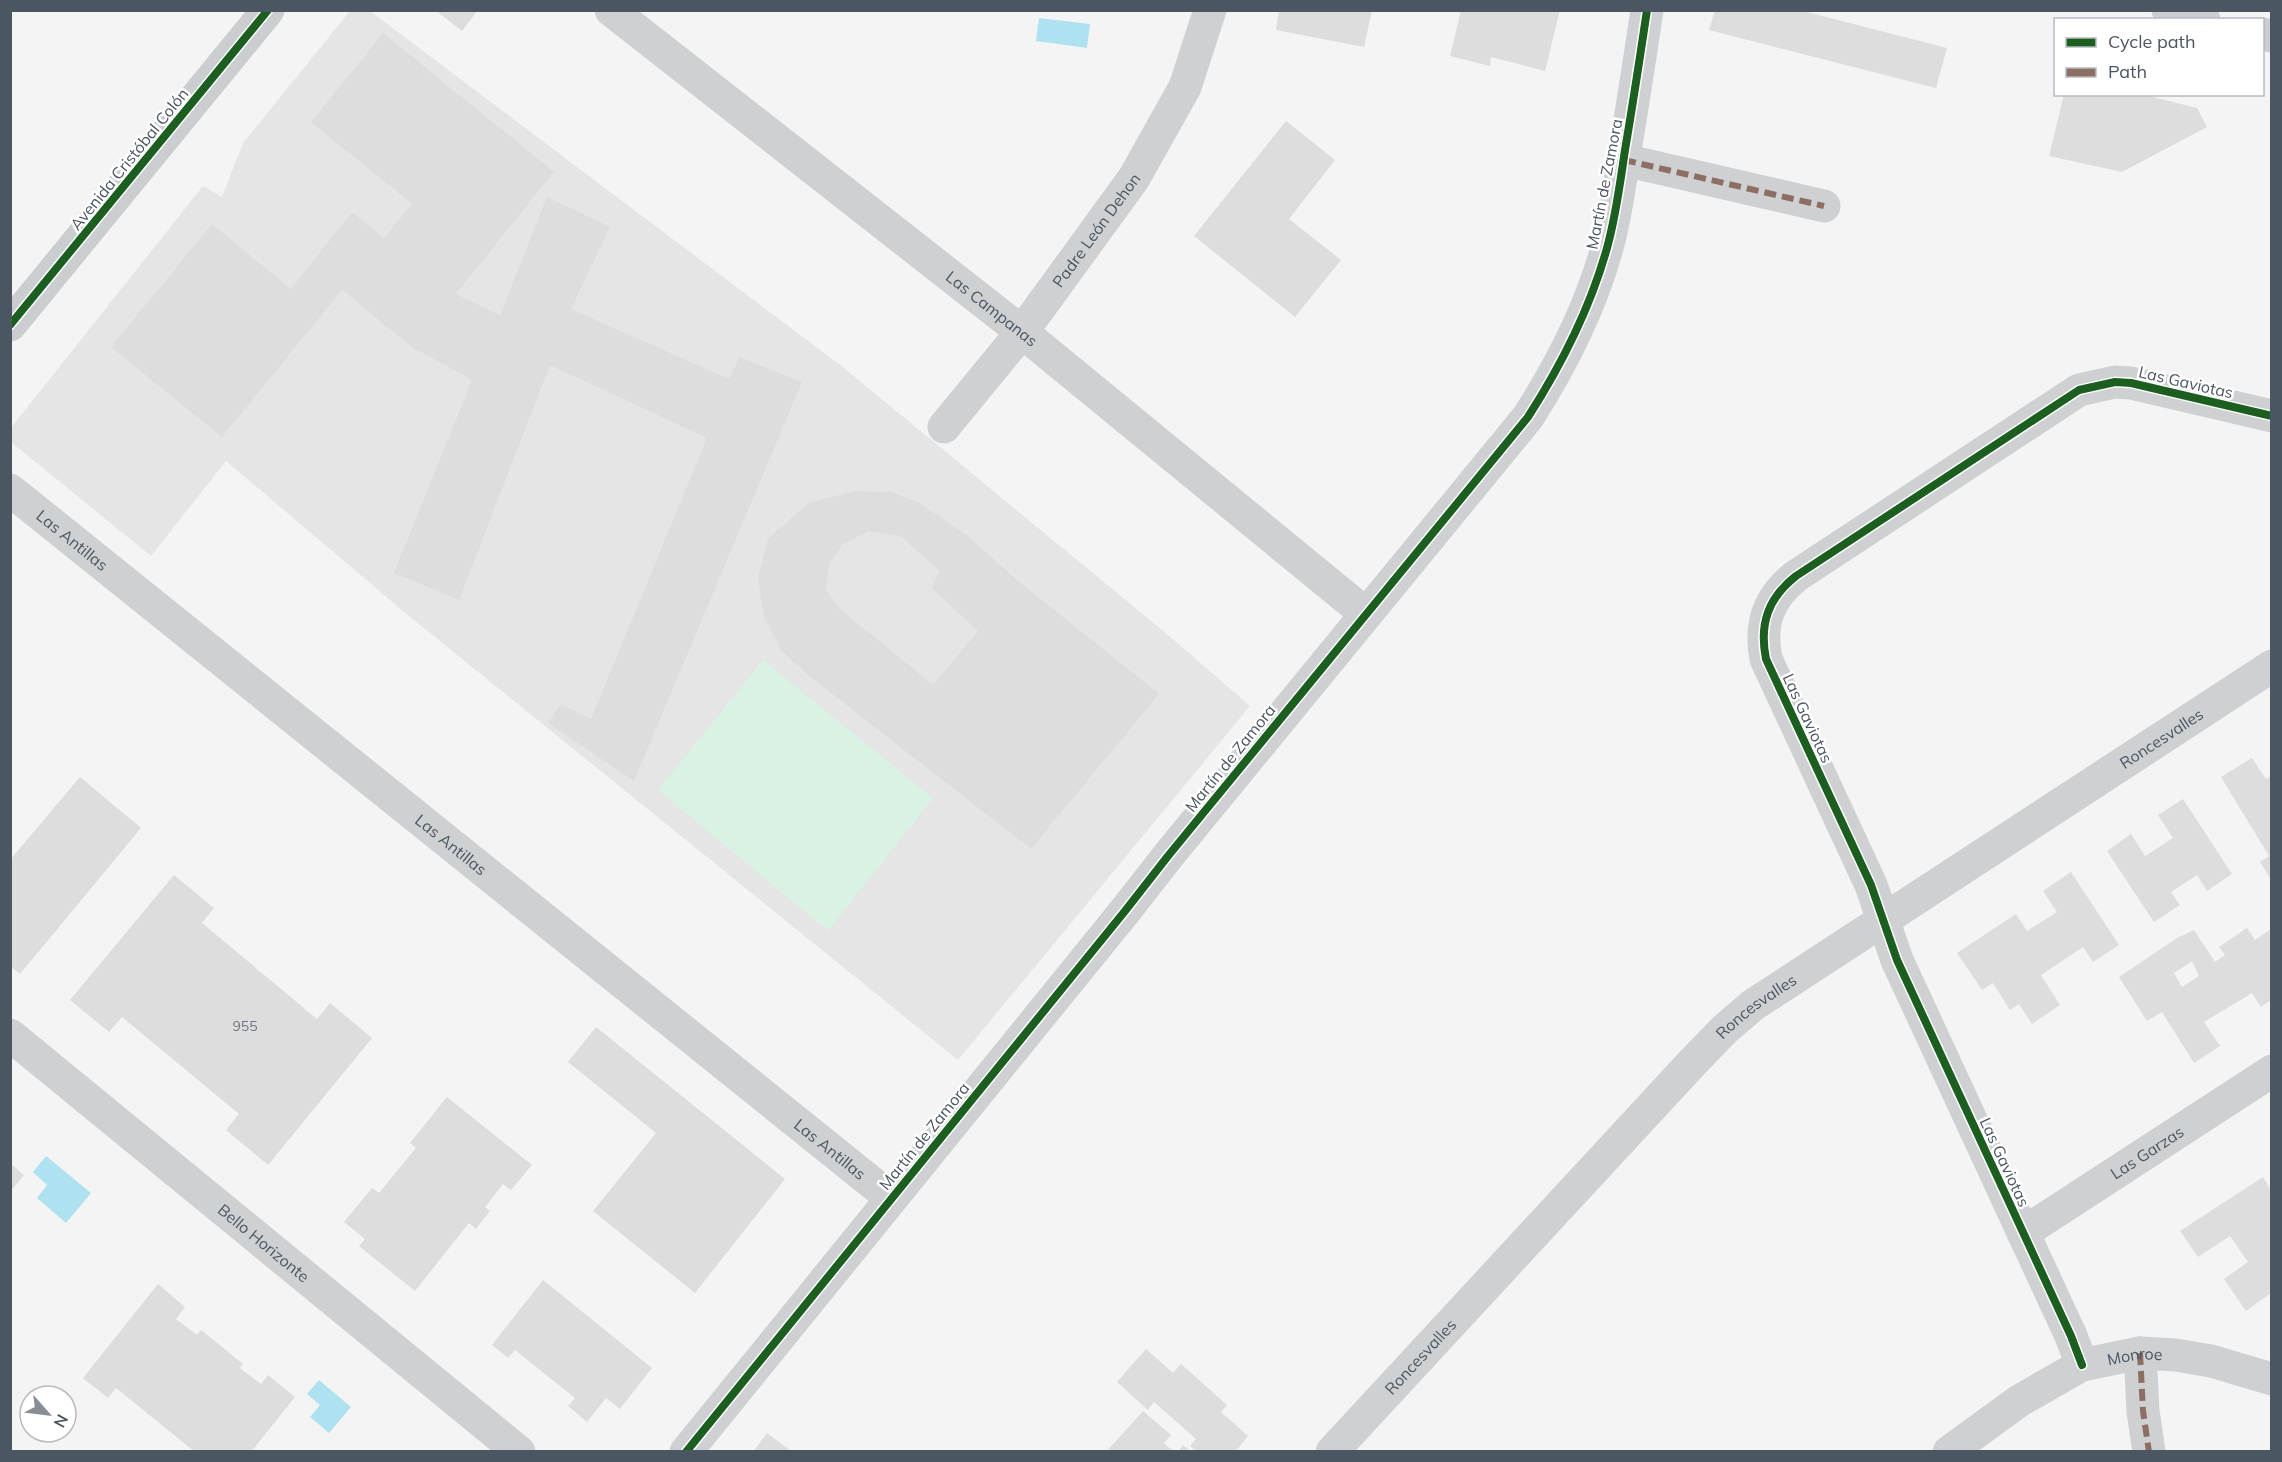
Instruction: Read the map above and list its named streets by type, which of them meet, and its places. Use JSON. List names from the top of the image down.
{
  "streets": {
    "main road": ["Avenida Cristóbal Colón"],
    "street": [
      "Martín de Zamora",
      "Padre León Dehon",
      "Las Campanas",
      "Las Gaviotas",
      "Las Antillas",
      "Roncesvalles",
      "Las Garzas",
      "Bello Horizonte",
      "Monroe"
    ]
  },
  "crossings": [
    ["Martín de Zamora", "Las Campanas"],
    ["Martín de Zamora", "Las Antillas"],
    ["Padre León Dehon", "Las Campanas"],
    ["Las Gaviotas", "Roncesvalles"],
    ["Las Gaviotas", "Las Garzas"],
    ["Las Gaviotas", "Monroe"]
  ],
  "house_numbers": ["955"],
  "legend": ["Cycle path", "Path"],
  "north": "bottom right"
}
